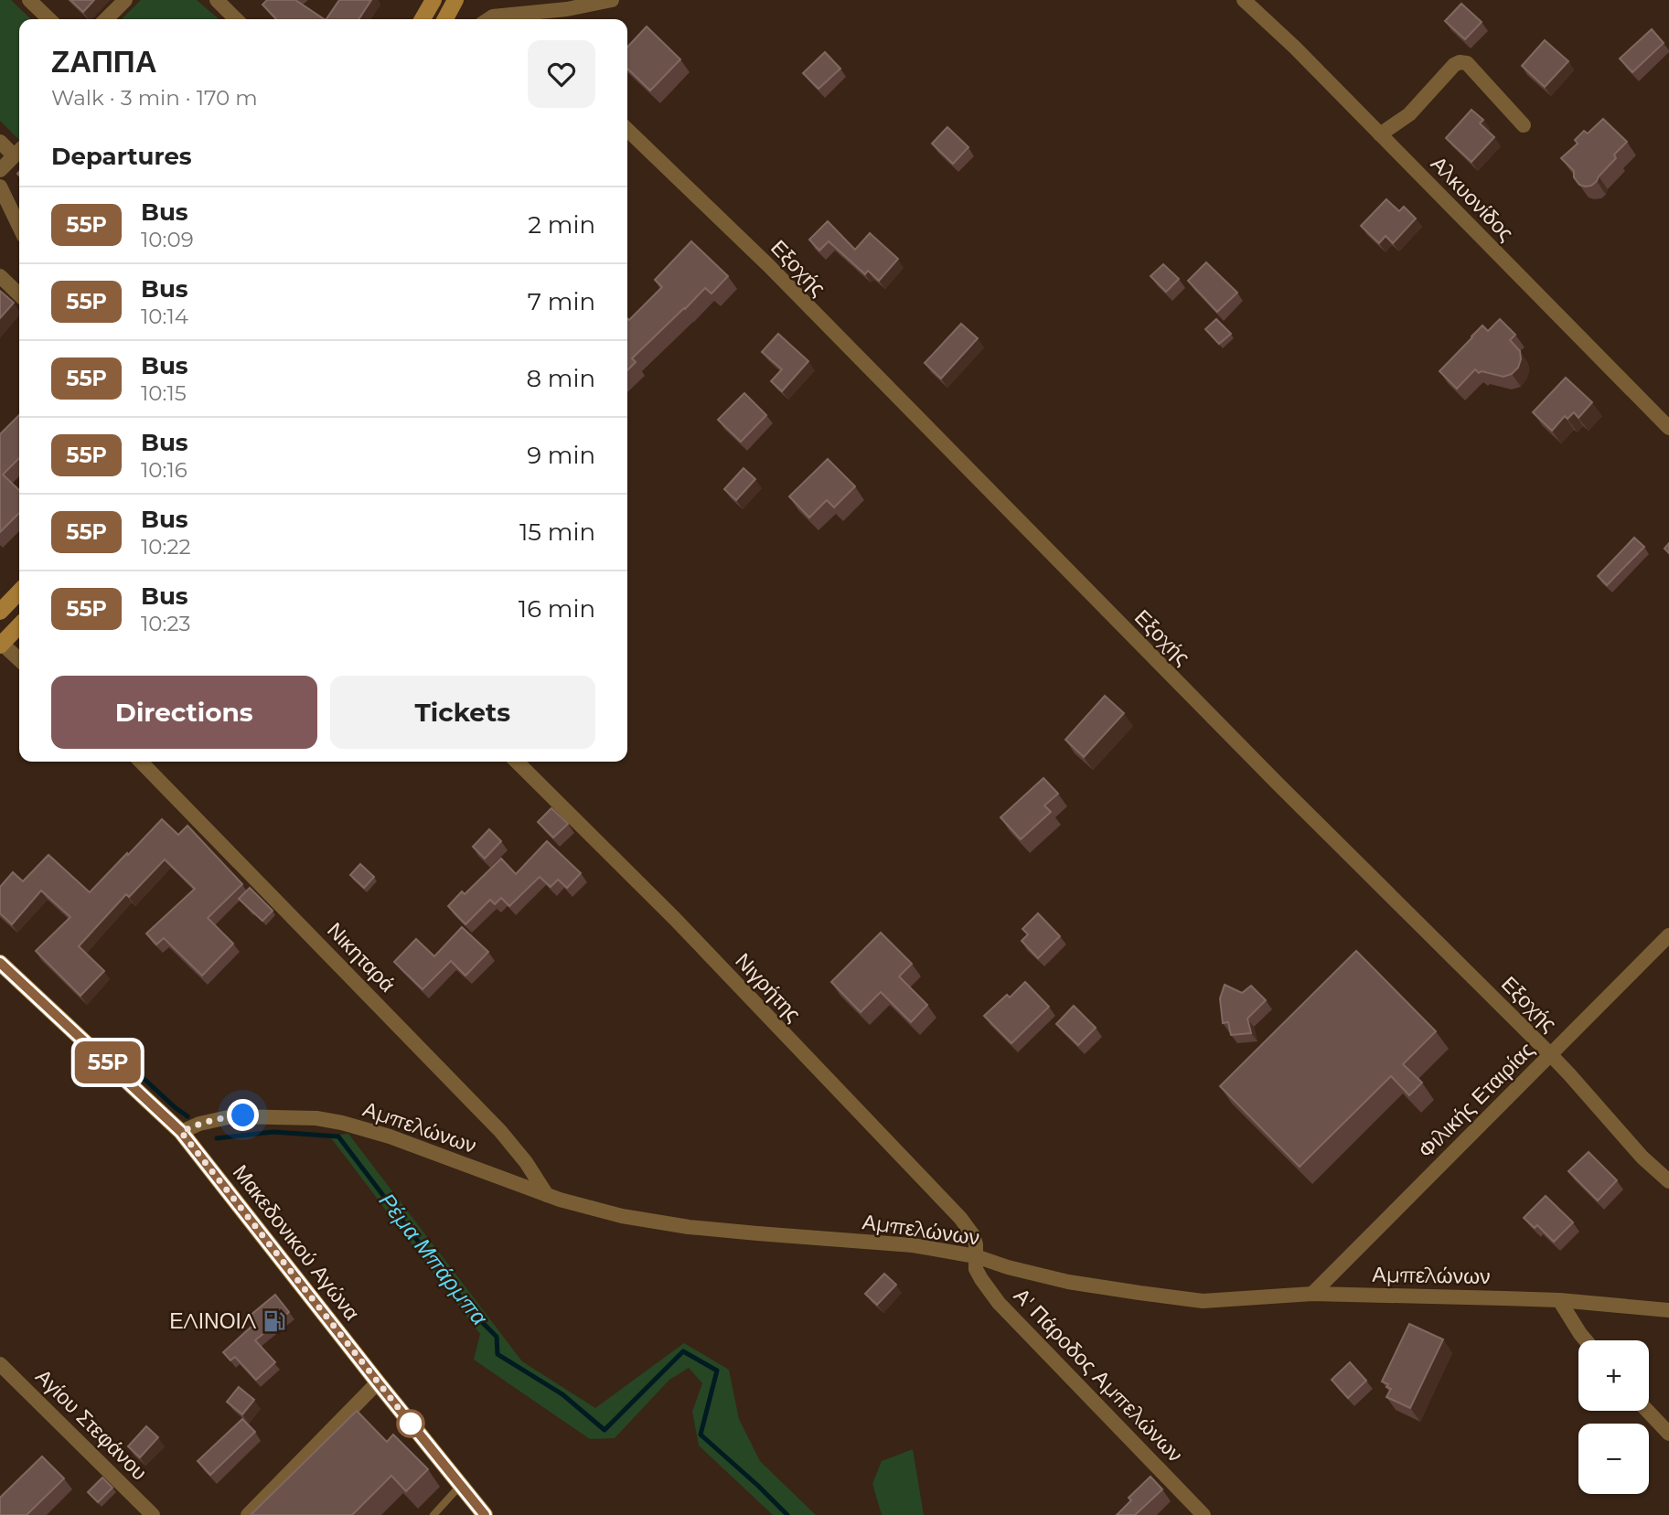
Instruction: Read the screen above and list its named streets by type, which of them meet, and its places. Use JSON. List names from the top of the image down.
{
  "streets": {
    "main road": ["Μακεδονικού Αγώνα"],
    "street": [
      "Αλκυονίδος",
      "Εξοχής",
      "Νικηταρά",
      "Νιγρήτης",
      "Φιλικής Εταιρίας",
      "Αμπελώνων",
      "Α' Πάροδος Αμπελώνων",
      "Αγίου Στεφάνου"
    ]
  },
  "crossings": [
    ["Εξοχής", "Φιλικής Εταιρίας"],
    ["Νικηταρά", "Αμπελώνων"],
    ["Νιγρήτης", "Αμπελώνων"],
    ["Νιγρήτης", "Α' Πάροδος Αμπελώνων"],
    ["Φιλικής Εταιρίας", "Αμπελώνων"],
    ["Αμπελώνων", "Μακεδονικού Αγώνα"],
    ["Αμπελώνων", "Α' Πάροδος Αμπελώνων"]
  ],
  "water": ["Ρέμα Μπάρμπα"],
  "places": {
    "fuel station": ["ΕΛΙΝΟΙΛ"]
  },
  "lines": ["bus line 55Ρ"],
  "page": {
    "on_map": "55Ρ",
    "heading": [
      ["ΖΑΠΠΑ", "Walk · 3 min · 170 m"],
      "Departures"
    ],
    "list": [
      {
        "mark": "55Ρ",
        "name": "Bus",
        "note": "10:09",
        "value": "2 min"
      },
      {
        "mark": "55Ρ",
        "name": "Bus",
        "note": "10:14",
        "value": "7 min"
      },
      {
        "mark": "55Ρ",
        "name": "Bus",
        "note": "10:15",
        "value": "8 min"
      },
      {
        "mark": "55Ρ",
        "name": "Bus",
        "note": "10:16",
        "value": "9 min"
      },
      {
        "mark": "55Ρ",
        "name": "Bus",
        "note": "10:22",
        "value": "15 min"
      },
      {
        "mark": "55Ρ",
        "name": "Bus",
        "note": "10:23",
        "value": "16 min"
      }
    ],
    "buttons": ["Directions", "Tickets"],
    "map_buttons": ["+", "−"]
  }
}
